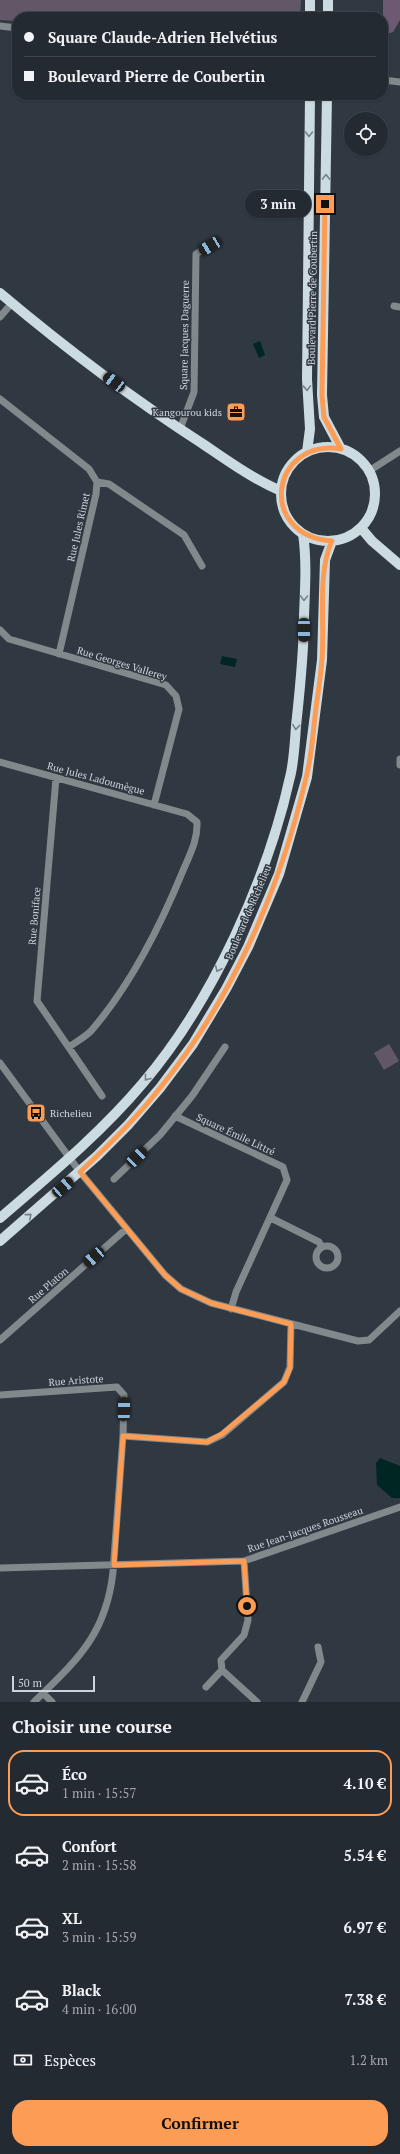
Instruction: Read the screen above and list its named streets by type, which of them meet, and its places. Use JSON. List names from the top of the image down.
{
  "streets": {
    "main road": ["Boulevard Pierre de Coubertin", "Boulevard de Richelieu"],
    "street": [
      "Square Jacques Daguerre",
      "Rue Jules Rimet",
      "Rue Georges Vallerey",
      "Rue Jules Ladoumègue",
      "Rue Boniface",
      "Square Émile Littré",
      "Rue Platon",
      "Rue Aristote",
      "Rue Jean-Jacques Rousseau"
    ]
  },
  "crossings": [
    ["Boulevard Pierre de Coubertin", "Boulevard de Richelieu"],
    ["Rue Jules Rimet", "Rue Georges Vallerey"],
    ["Rue Georges Vallerey", "Rue Jules Ladoumègue"],
    ["Rue Jules Ladoumègue", "Rue Boniface"],
    ["Rue Aristote", "Rue Jean-Jacques Rousseau"]
  ],
  "places": {
    "office": ["Kangourou kids"],
    "bus stop": ["Richelieu"]
  },
  "scale_bar": "50 m",
  "page": {
    "banner": ["Square Claude-Adrien Helvétius", "Boulevard Pierre de Coubertin"],
    "bubble": "3 min",
    "scale": "50 m",
    "heading": "Choisir une course",
    "list": [
      {
        "name": "Éco",
        "note": "1 min · 15:57",
        "value": "4.10 €"
      },
      {
        "name": "Confort",
        "note": "2 min · 15:58",
        "value": "5.54 €"
      },
      {
        "name": "XL",
        "note": "3 min · 15:59",
        "value": "6.97 €"
      },
      {
        "name": "Black",
        "note": "4 min · 16:00",
        "value": "7.38 €"
      }
    ],
    "pay": ["Espèces", "1.2 km"],
    "buttons": "Confirmer"
  }
}
